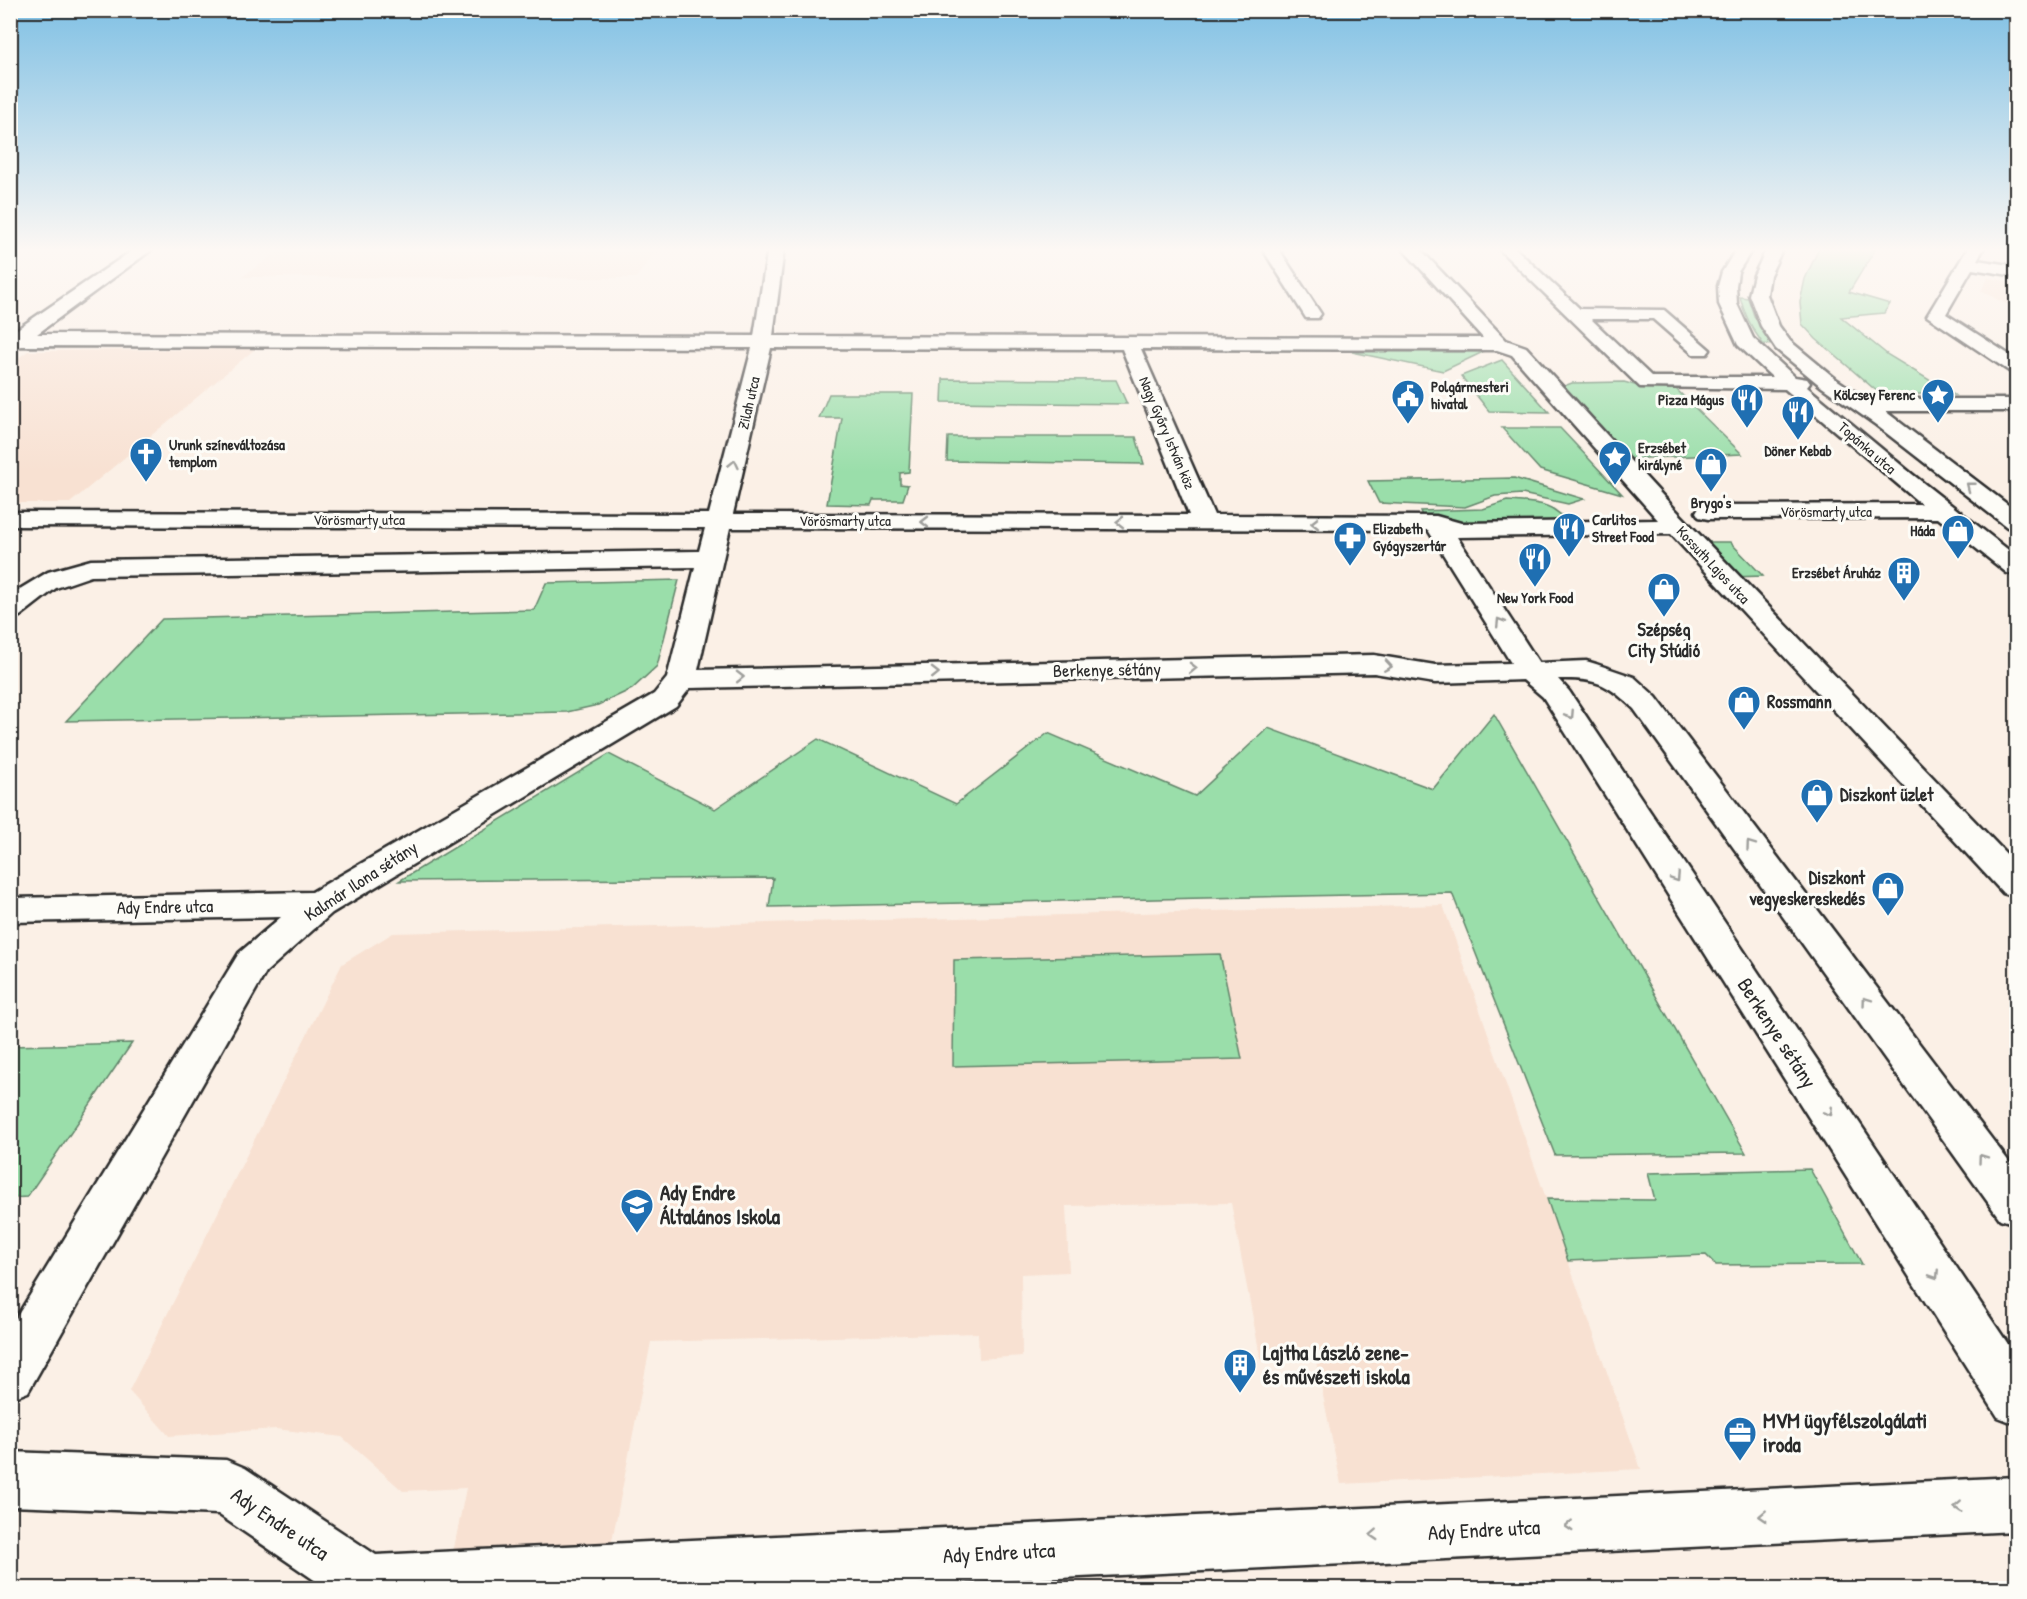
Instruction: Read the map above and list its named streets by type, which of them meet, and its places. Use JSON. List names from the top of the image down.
{
  "streets": {
    "street": [
      "Zilah utca",
      "Nagy Győry István köz",
      "Topánka utca",
      "Vörösmarty utca",
      "Kossuth Lajos utca",
      "Berkenye sétány",
      "Kalmár Ilona sétány",
      "Ady Endre utca"
    ]
  },
  "crossings": [
    ["Zilah utca", "Vörösmarty utca"],
    ["Zilah utca", "Kalmár Ilona sétány"],
    ["Nagy Győry István köz", "Vörösmarty utca"],
    ["Topánka utca", "Vörösmarty utca"],
    ["Vörösmarty utca", "Kossuth Lajos utca"],
    ["Vörösmarty utca", "Kalmár Ilona sétány"],
    ["Berkenye sétány", "Kalmár Ilona sétány"],
    ["Kalmár Ilona sétány", "Ady Endre utca"]
  ],
  "one_way": ["Zilah utca", "Ady Endre utca"],
  "places": {
    "place": ["Kölcsey Ferenc", "Erzsébet királyné"],
    "public building": ["Polgármesteri hivatal"],
    "restaurant": [
      "Pizza Mágus",
      "Döner Kebab",
      "Carlitos Street Food",
      "New York Food"
    ],
    "church": ["Urunk színeváltozása templom"],
    "shop": [
      "Brygo's",
      "Háda",
      "Szépség City Stúdió",
      "Rossmann",
      "Diszkont üzlet",
      "Diszkont vegyeskereskedés"
    ],
    "pharmacy": ["Elizabeth Gyógyszertár"],
    "building": ["Erzsébet Áruház", "Lajtha László zene- és művészeti iskola"],
    "school or university": ["Ady Endre Általános Iskola"],
    "office": ["MVM ügyfélszolgálati iroda"]
  }
}
